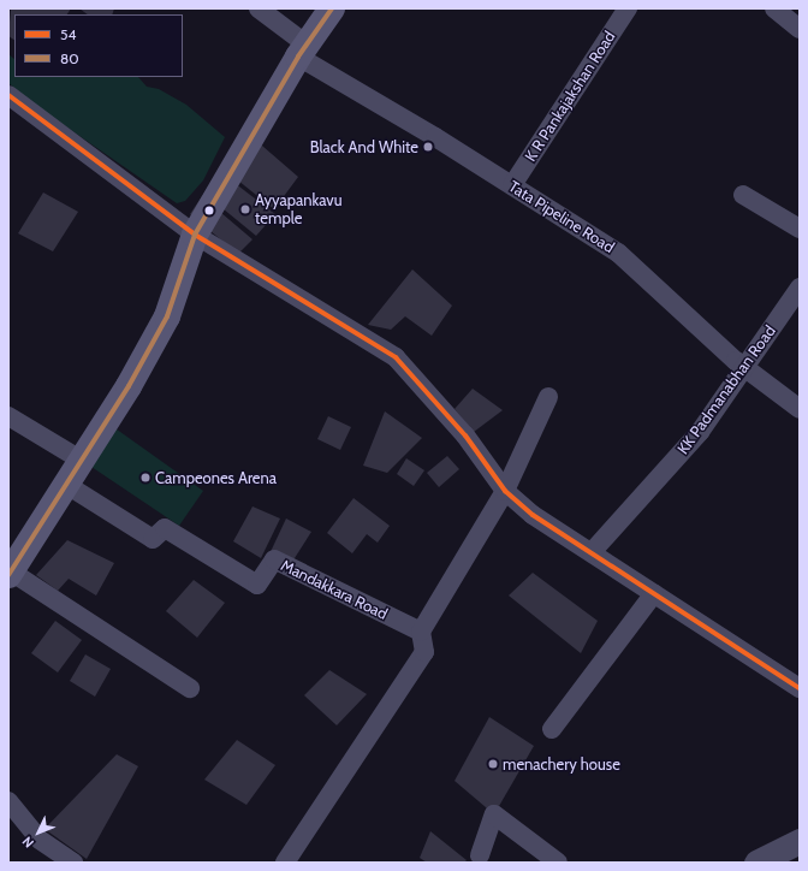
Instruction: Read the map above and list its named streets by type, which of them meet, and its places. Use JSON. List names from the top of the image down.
{
  "streets": {
    "street": [
      "K R Pankajakshan Road",
      "Tata Pipeline Road",
      "KK Padmanabhan Road",
      "Mandakkara Road"
    ]
  },
  "crossings": [
    ["K R Pankajakshan Road", "Tata Pipeline Road"],
    ["Tata Pipeline Road", "KK Padmanabhan Road"]
  ],
  "places": [
    "Black And White",
    "Ayyapankavu temple",
    "Campeones Arena",
    "menachery house"
  ],
  "lines": ["transit line 80", "transit line 54"],
  "legend": ["54", "80"],
  "north": "bottom left"
}
